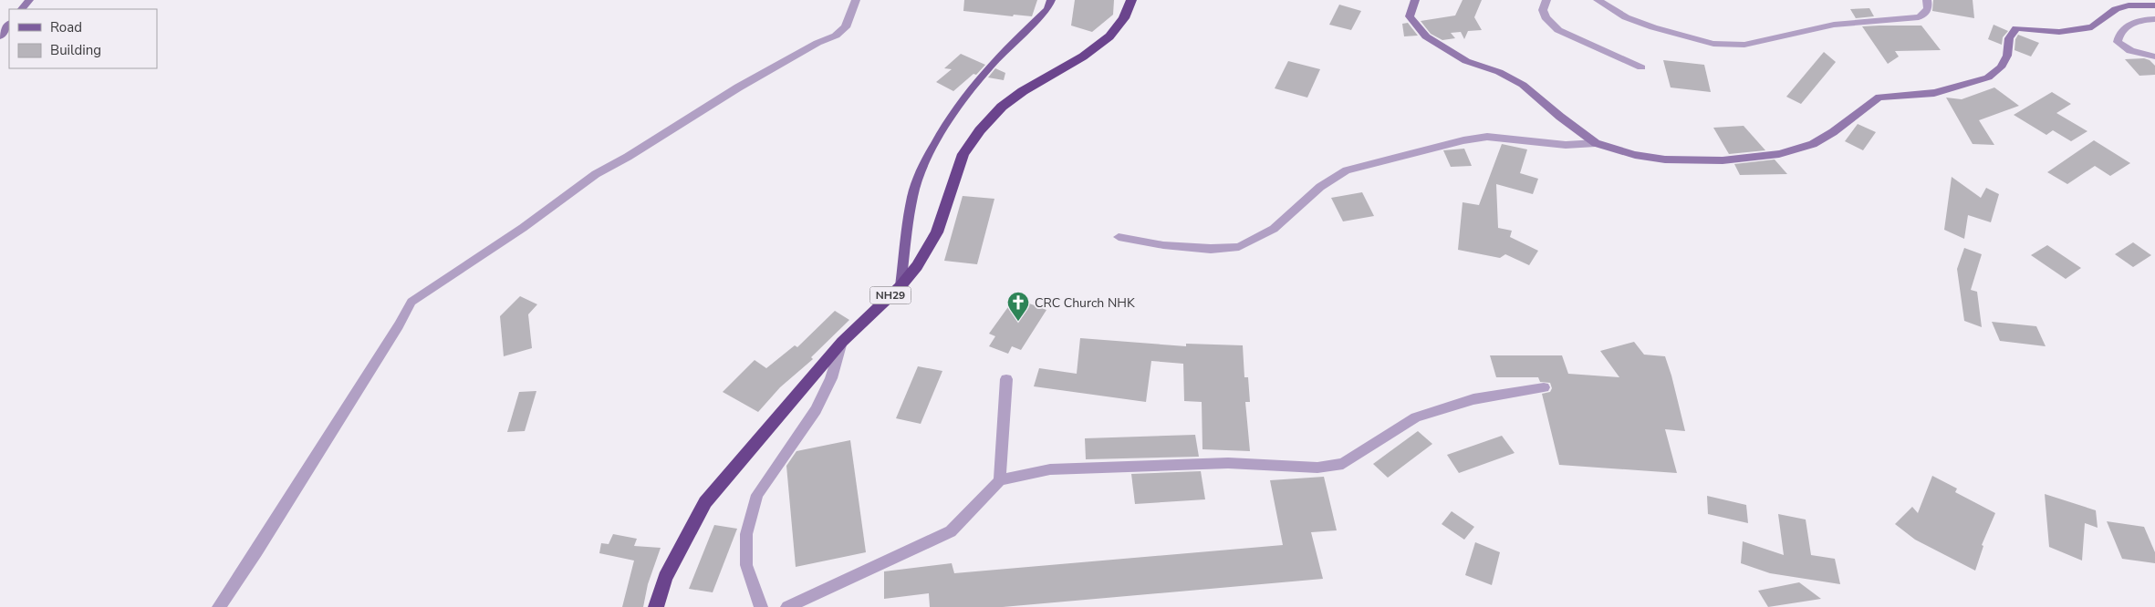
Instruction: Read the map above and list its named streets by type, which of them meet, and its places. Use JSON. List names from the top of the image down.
{
  "streets": {
    "highway": ["NH29"]
  },
  "places": {
    "church": ["CRC Church NHK"]
  },
  "legend": ["Road", "Building"]
}
